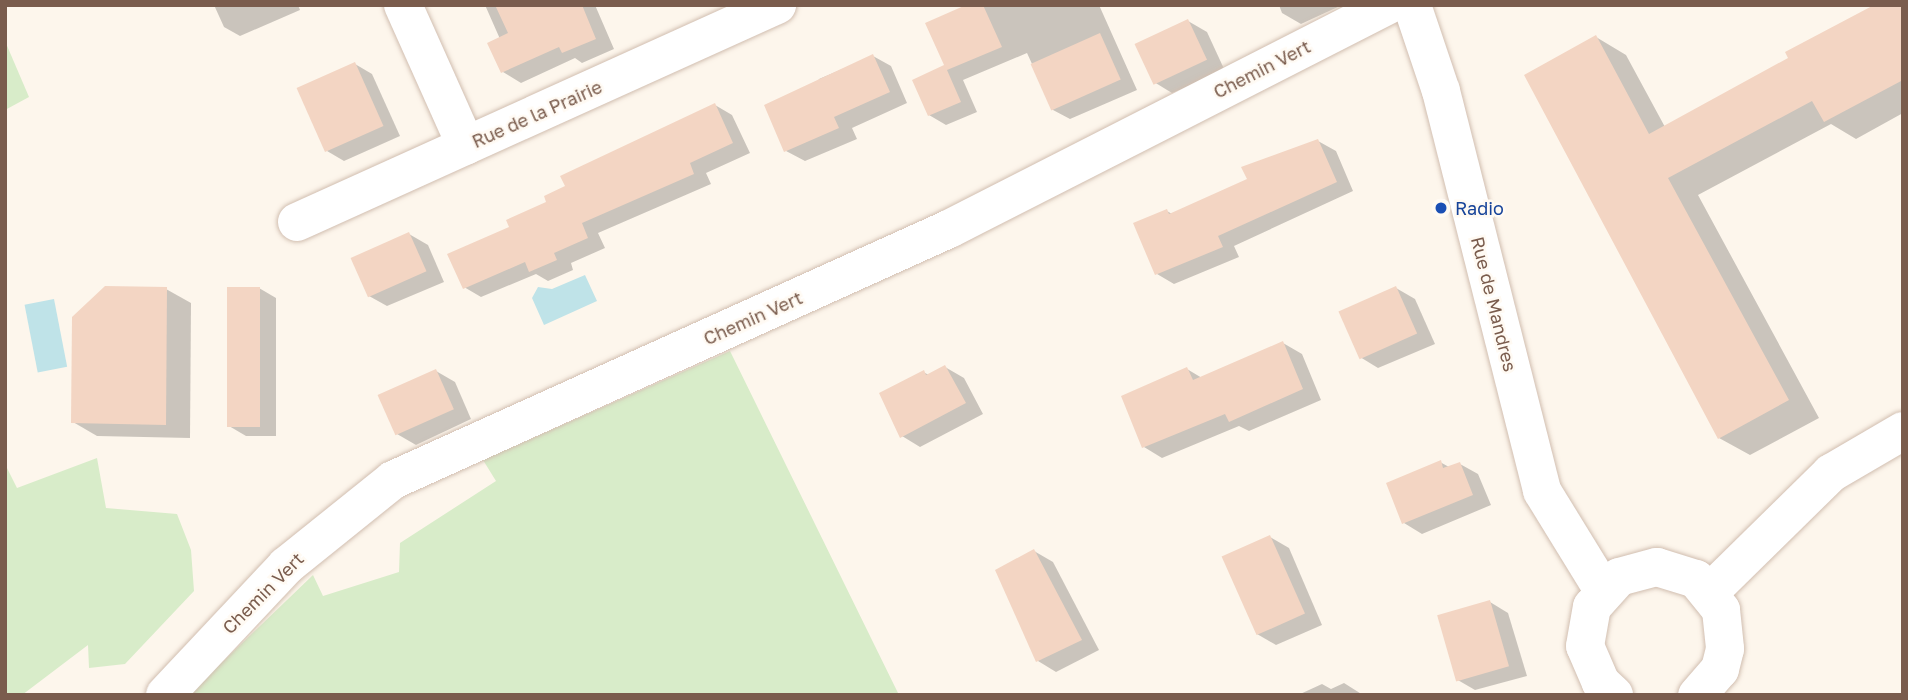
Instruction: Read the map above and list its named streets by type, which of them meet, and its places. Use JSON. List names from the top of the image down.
{
  "streets": {
    "street": ["Chemin Vert", "Rue de la Prairie", "Rue de Mandres"]
  },
  "places": ["Radio"]
}
